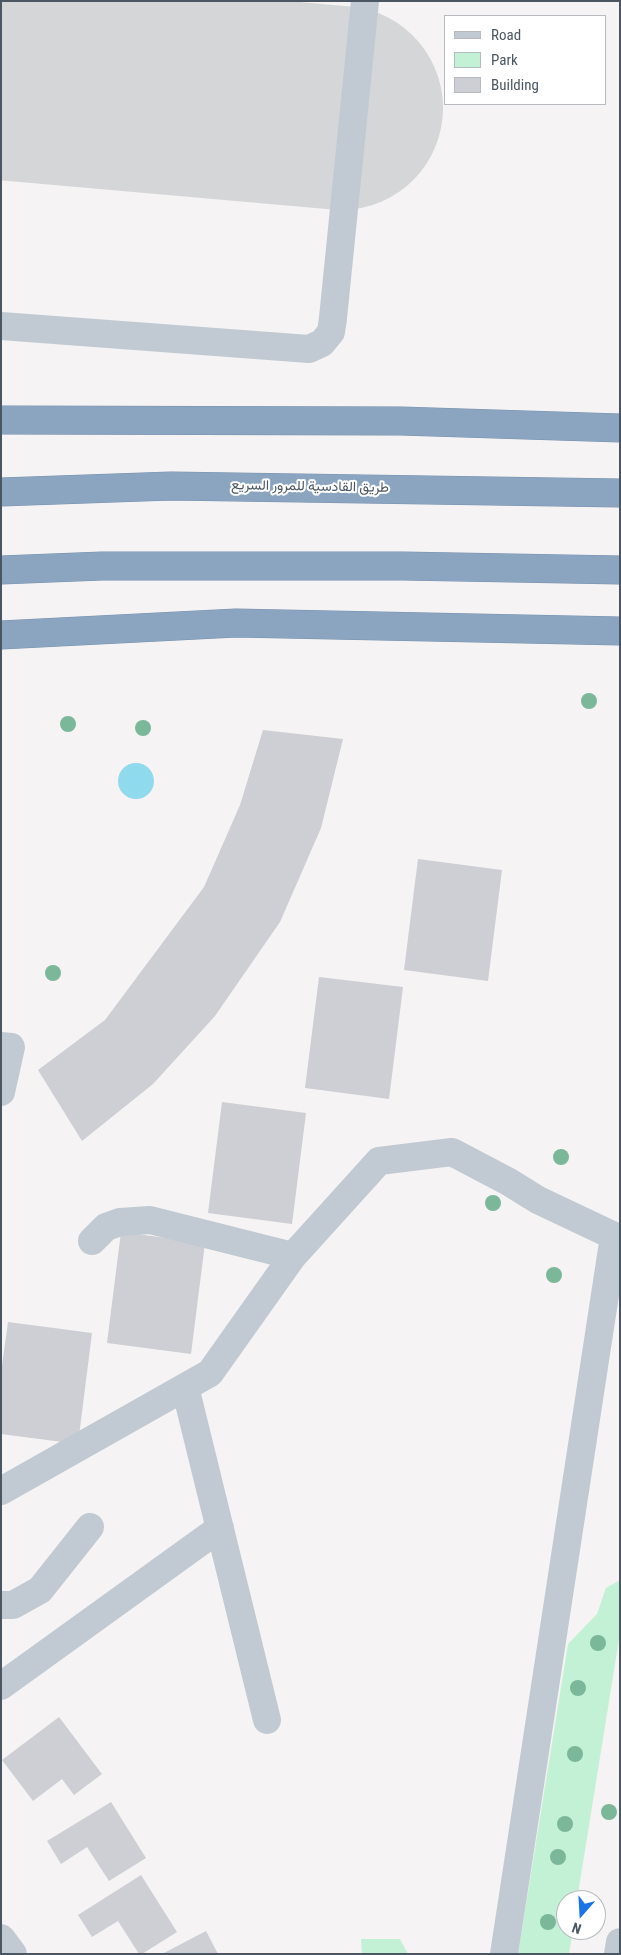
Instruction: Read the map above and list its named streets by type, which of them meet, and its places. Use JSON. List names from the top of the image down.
{
  "streets": {
    "highway": ["طريق القادسية للمرور السريع"]
  },
  "legend": ["Road", "Park", "Building"],
  "north": "bottom"
}
